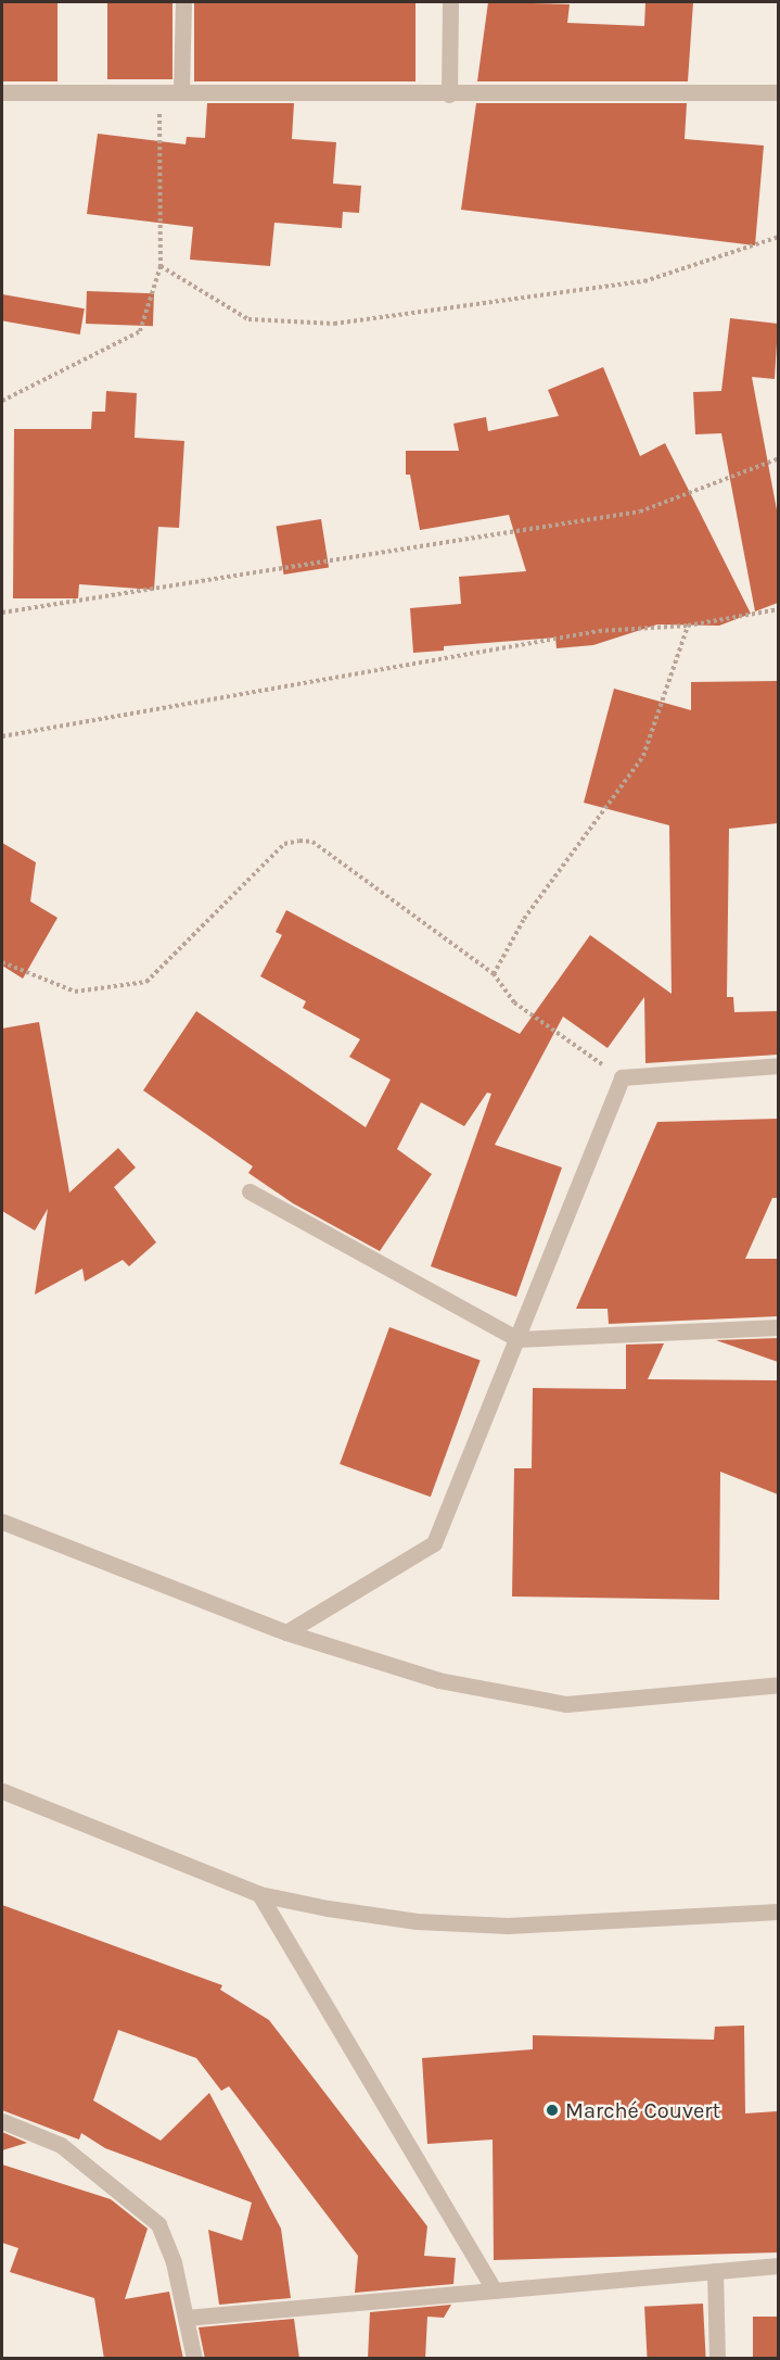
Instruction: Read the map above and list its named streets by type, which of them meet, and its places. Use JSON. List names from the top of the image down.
{
  "places": ["Marché Couvert"]
}
